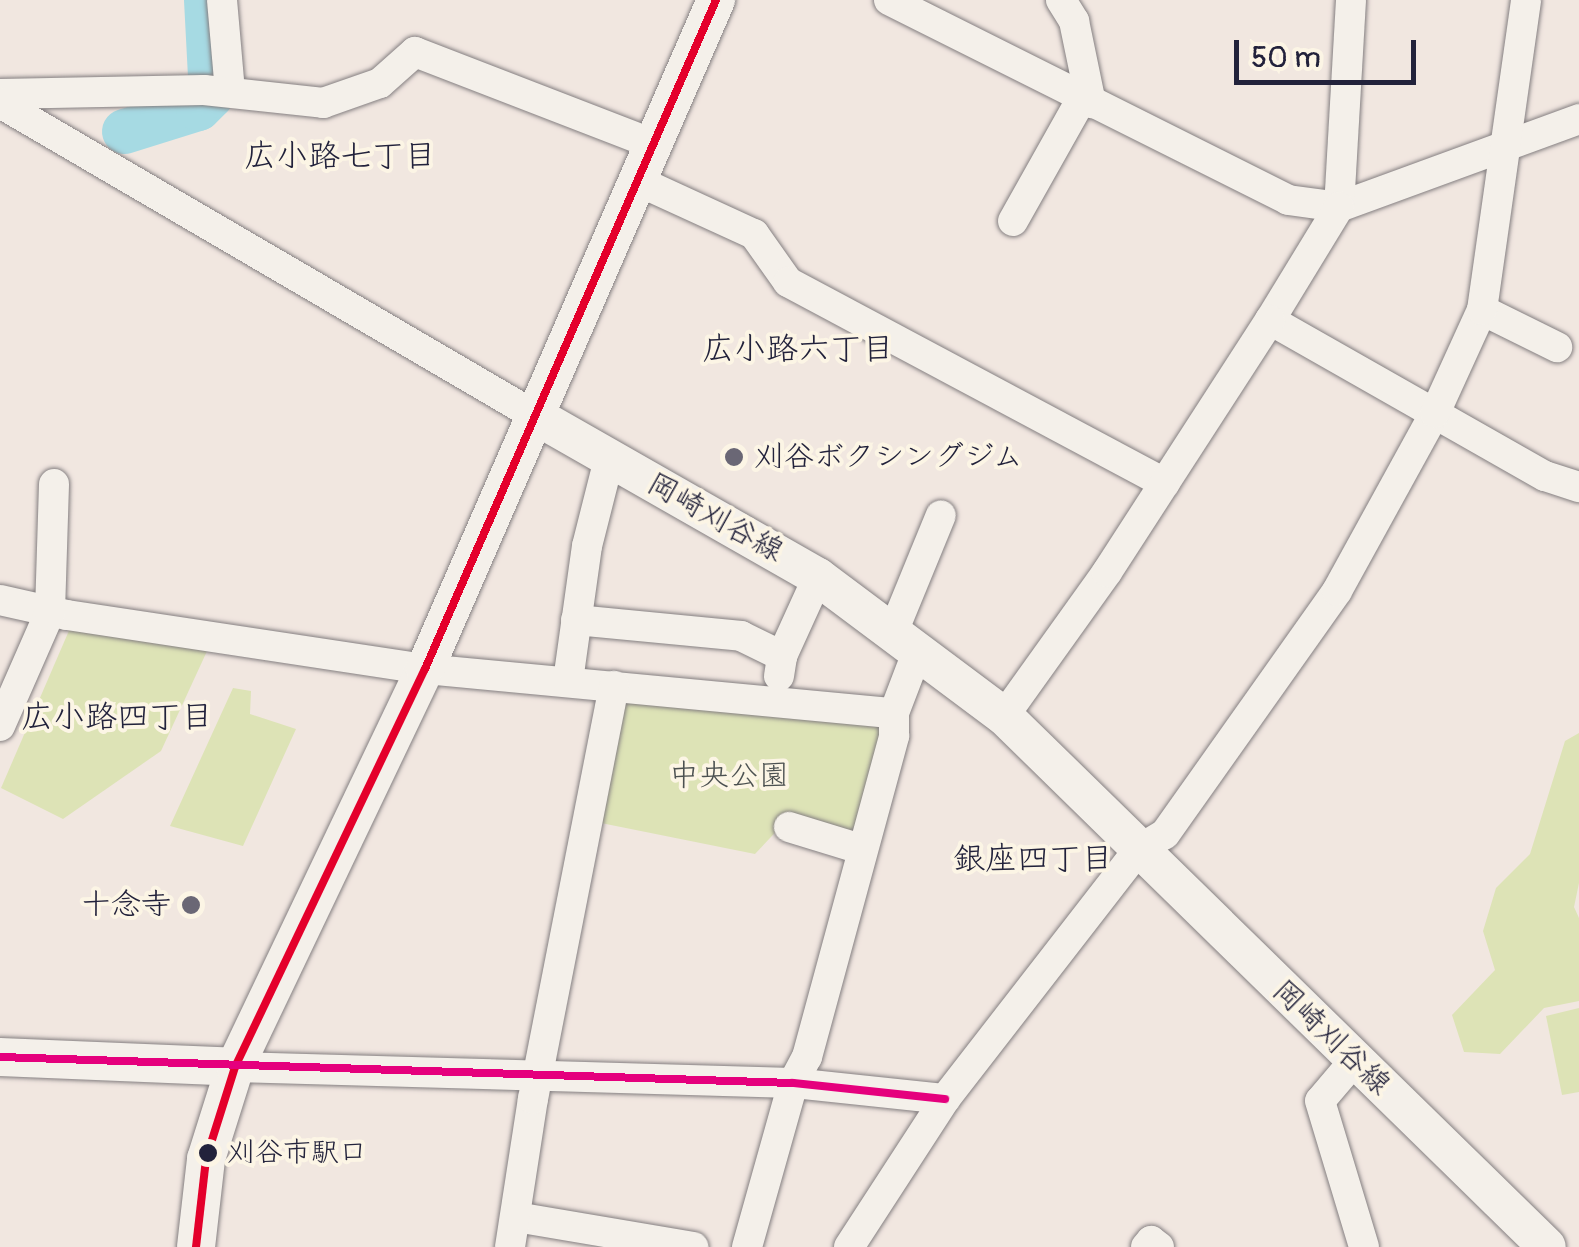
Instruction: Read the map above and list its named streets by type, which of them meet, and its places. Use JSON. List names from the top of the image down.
{
  "streets": {
    "main road": ["岡崎刈谷線"]
  },
  "districts": [
    "広小路七丁目",
    "広小路六丁目",
    "広小路四丁目",
    "銀座四丁目"
  ],
  "parks": ["中央公園"],
  "places": ["刈谷ボクシングジム", "十念寺", "刈谷市駅口"],
  "scale_bar": "50 m"
}
